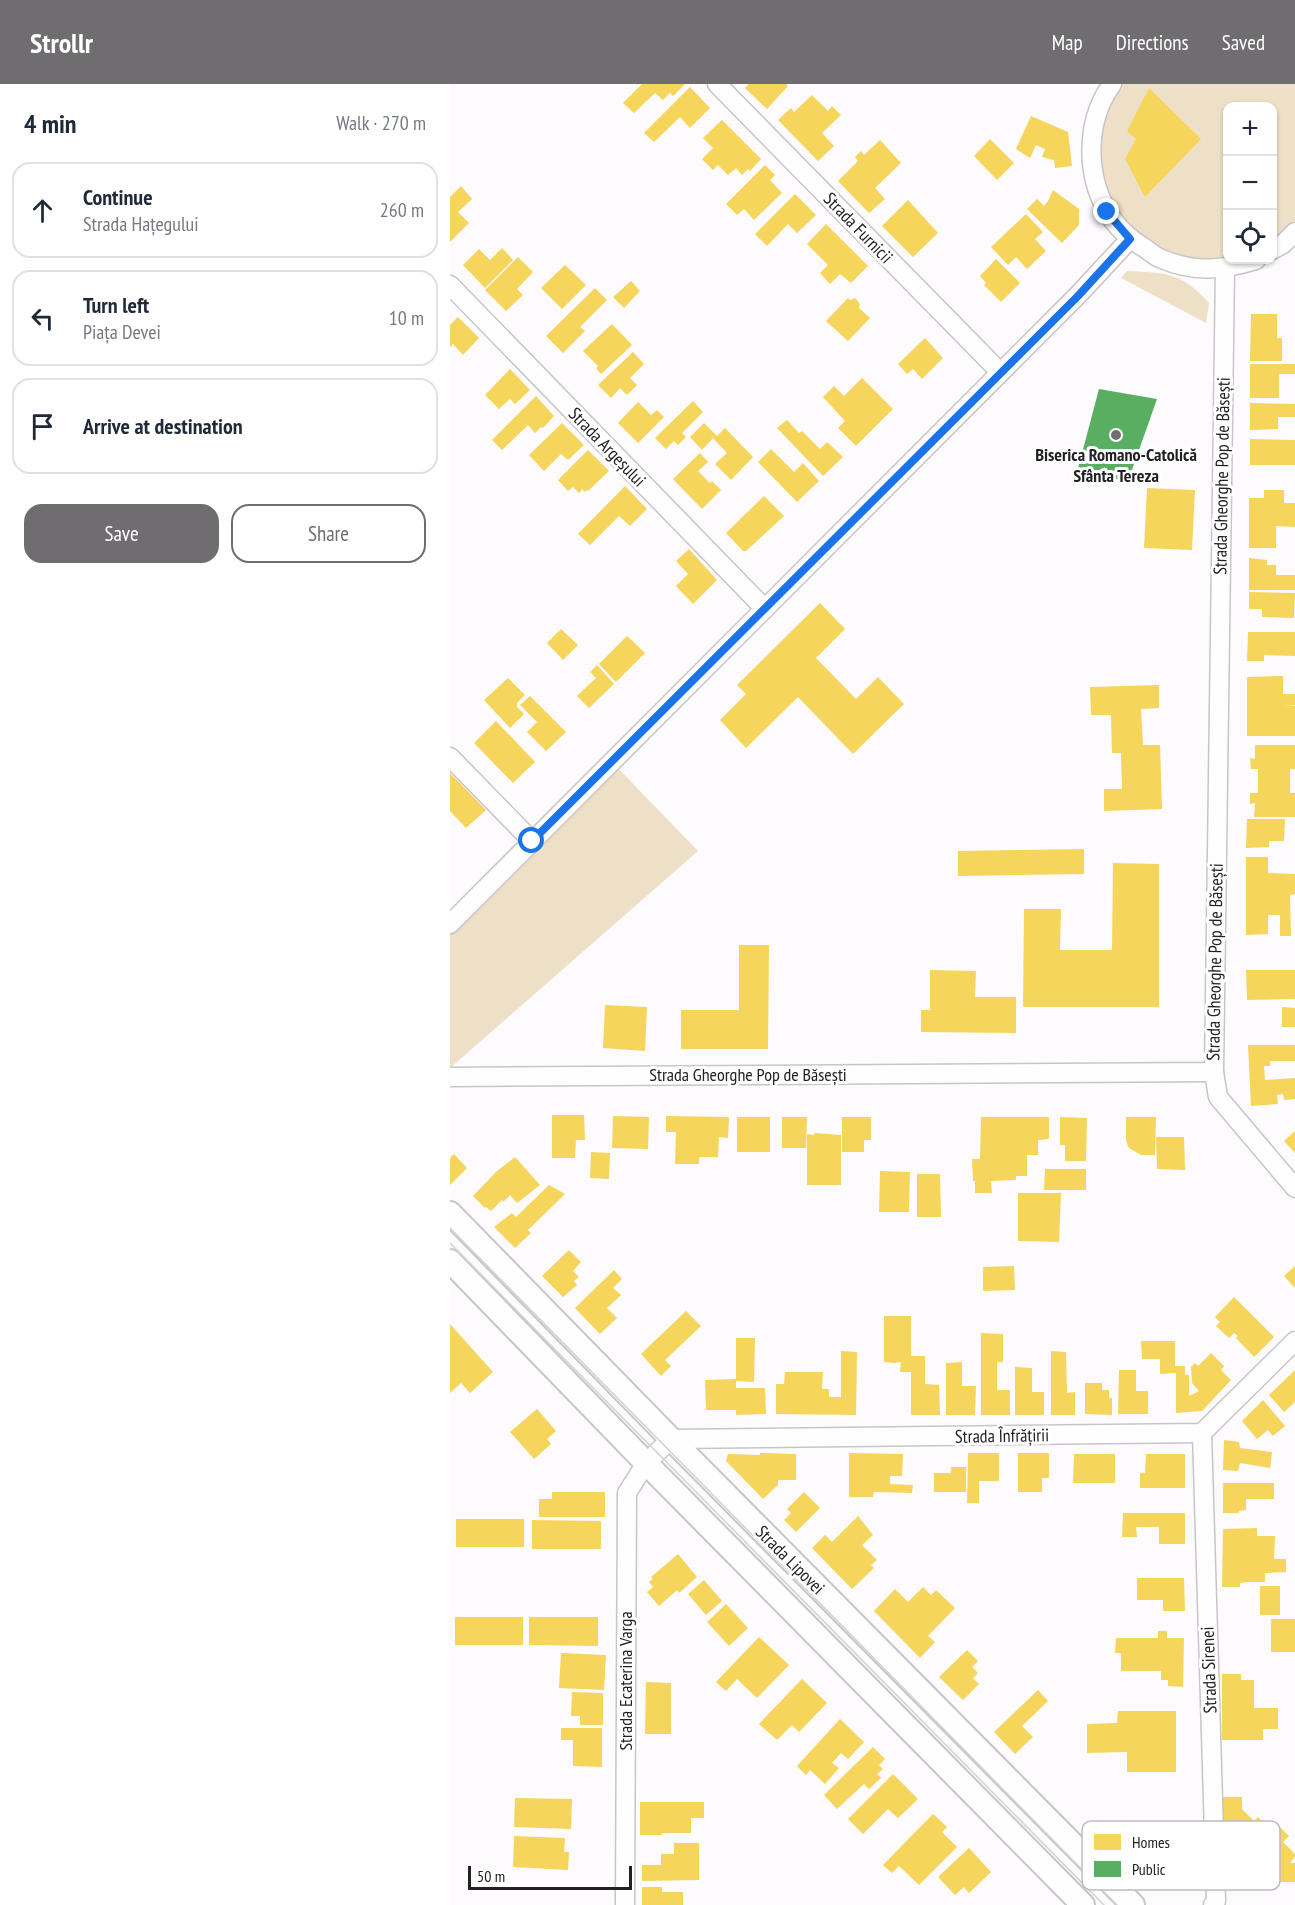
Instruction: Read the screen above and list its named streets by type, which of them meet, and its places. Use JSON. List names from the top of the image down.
{
  "streets": {
    "street": [
      "Strada Furnicii",
      "Strada Argeșului",
      "Strada Gheorghe Pop de Băsești",
      "Strada Înfrățirii",
      "Strada Lipovei",
      "Strada Sirenei",
      "Strada Ecaterina Varga"
    ]
  },
  "crossings": [
    ["Strada Înfrățirii", "Strada Lipovei"],
    ["Strada Înfrățirii", "Strada Sirenei"],
    ["Strada Înfrățirii", "Strada Ecaterina Varga"],
    ["Strada Lipovei", "Strada Ecaterina Varga"]
  ],
  "places": ["Biserica Romano-Catolică Sfânta Tereza"],
  "legend": ["Homes", "Public"],
  "scale_bar": "50 m",
  "page": {
    "header": "Strollr",
    "nav": ["Map", "Directions", "Saved"],
    "heading": ["4 min", "Walk · 270 m"],
    "map_buttons": ["+", "−"],
    "list": [
      ["Continue", "Strada Hațegului", "260 m"],
      ["Turn left", "Piața Devei", "10 m"],
      "Arrive at destination"
    ],
    "buttons": ["Save", "Share"],
    "scale": "50 m"
  }
}
